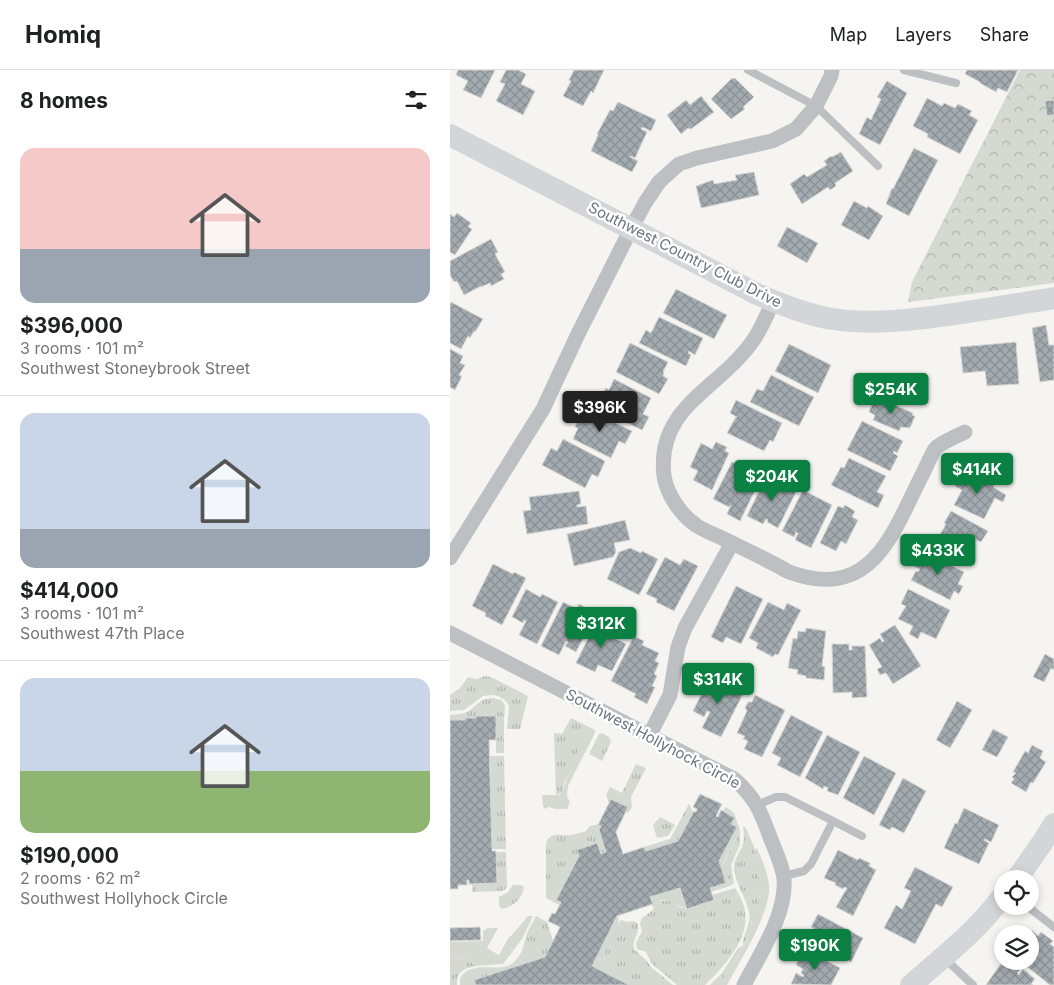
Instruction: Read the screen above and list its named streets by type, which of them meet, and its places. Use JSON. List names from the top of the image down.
{
  "streets": {
    "street": ["Southwest Country Club Drive", "Southwest Hollyhock Circle"]
  },
  "page": {
    "header": "Homiq",
    "nav": ["Map", "Layers", "Share"],
    "heading": "8 homes",
    "list": [
      {
        "name": "$396,000",
        "note": "3 rooms · 101 m² · Southwest Stoneybrook Street"
      },
      {
        "name": "$414,000",
        "note": "3 rooms · 101 m² · Southwest 47th Place"
      },
      {
        "name": "$190,000",
        "note": "2 rooms · 62 m² · Southwest Hollyhock Circle"
      }
    ],
    "price": [
      "$254K",
      "$396K",
      "$414K",
      "$204K",
      "$433K",
      "$312K",
      "$314K",
      "$190K"
    ]
  }
}
